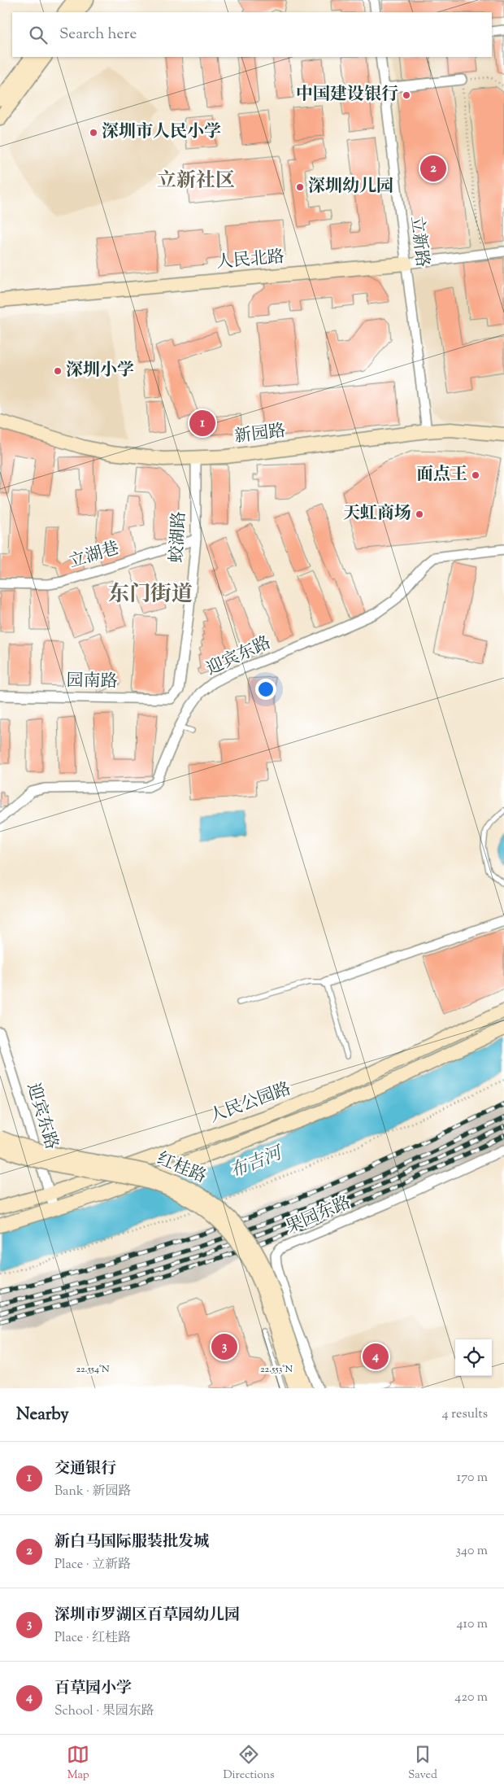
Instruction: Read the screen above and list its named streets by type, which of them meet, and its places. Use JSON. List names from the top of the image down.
{
  "streets": {
    "main road": [
      "人民北路",
      "新园路",
      "人民公园路",
      "红桂路"
    ],
    "street": [
      "立新路",
      "蛟湖路",
      "立湖巷",
      "迎宾东路",
      "园南路",
      "果园东路"
    ]
  },
  "crossings": [
    ["立新路", "人民北路"],
    ["立新路", "新园路"],
    ["新园路", "蛟湖路"],
    ["蛟湖路", "立湖巷"],
    ["蛟湖路", "园南路"],
    ["迎宾东路", "人民公园路"]
  ],
  "districts": ["立新社区", "东门街道"],
  "water": ["布吉河"],
  "places": [
    "中国建设银行",
    "深圳市人民小学",
    "深圳幼儿园",
    "深圳小学",
    "面点王",
    "天虹商场"
  ],
  "page": {
    "search": "Search here",
    "pins": [
      "2",
      "1",
      "3",
      "4"
    ],
    "heading": ["Nearby", "4 results"],
    "list": [
      {
        "mark": "1",
        "name": "交通银行",
        "note": "Bank · 新园路",
        "value": "170 m"
      },
      {
        "mark": "2",
        "name": "新白马国际服装批发城",
        "note": "Place · 立新路",
        "value": "340 m"
      },
      {
        "mark": "3",
        "name": "深圳市罗湖区百草园幼儿园",
        "note": "Place · 红桂路",
        "value": "410 m"
      },
      {
        "mark": "4",
        "name": "百草园小学",
        "note": "School · 果园东路",
        "value": "420 m"
      }
    ],
    "nav": ["Map", "Directions", "Saved"]
  },
  "coordinates": ["22.554°N", "22.553°N"]
}
